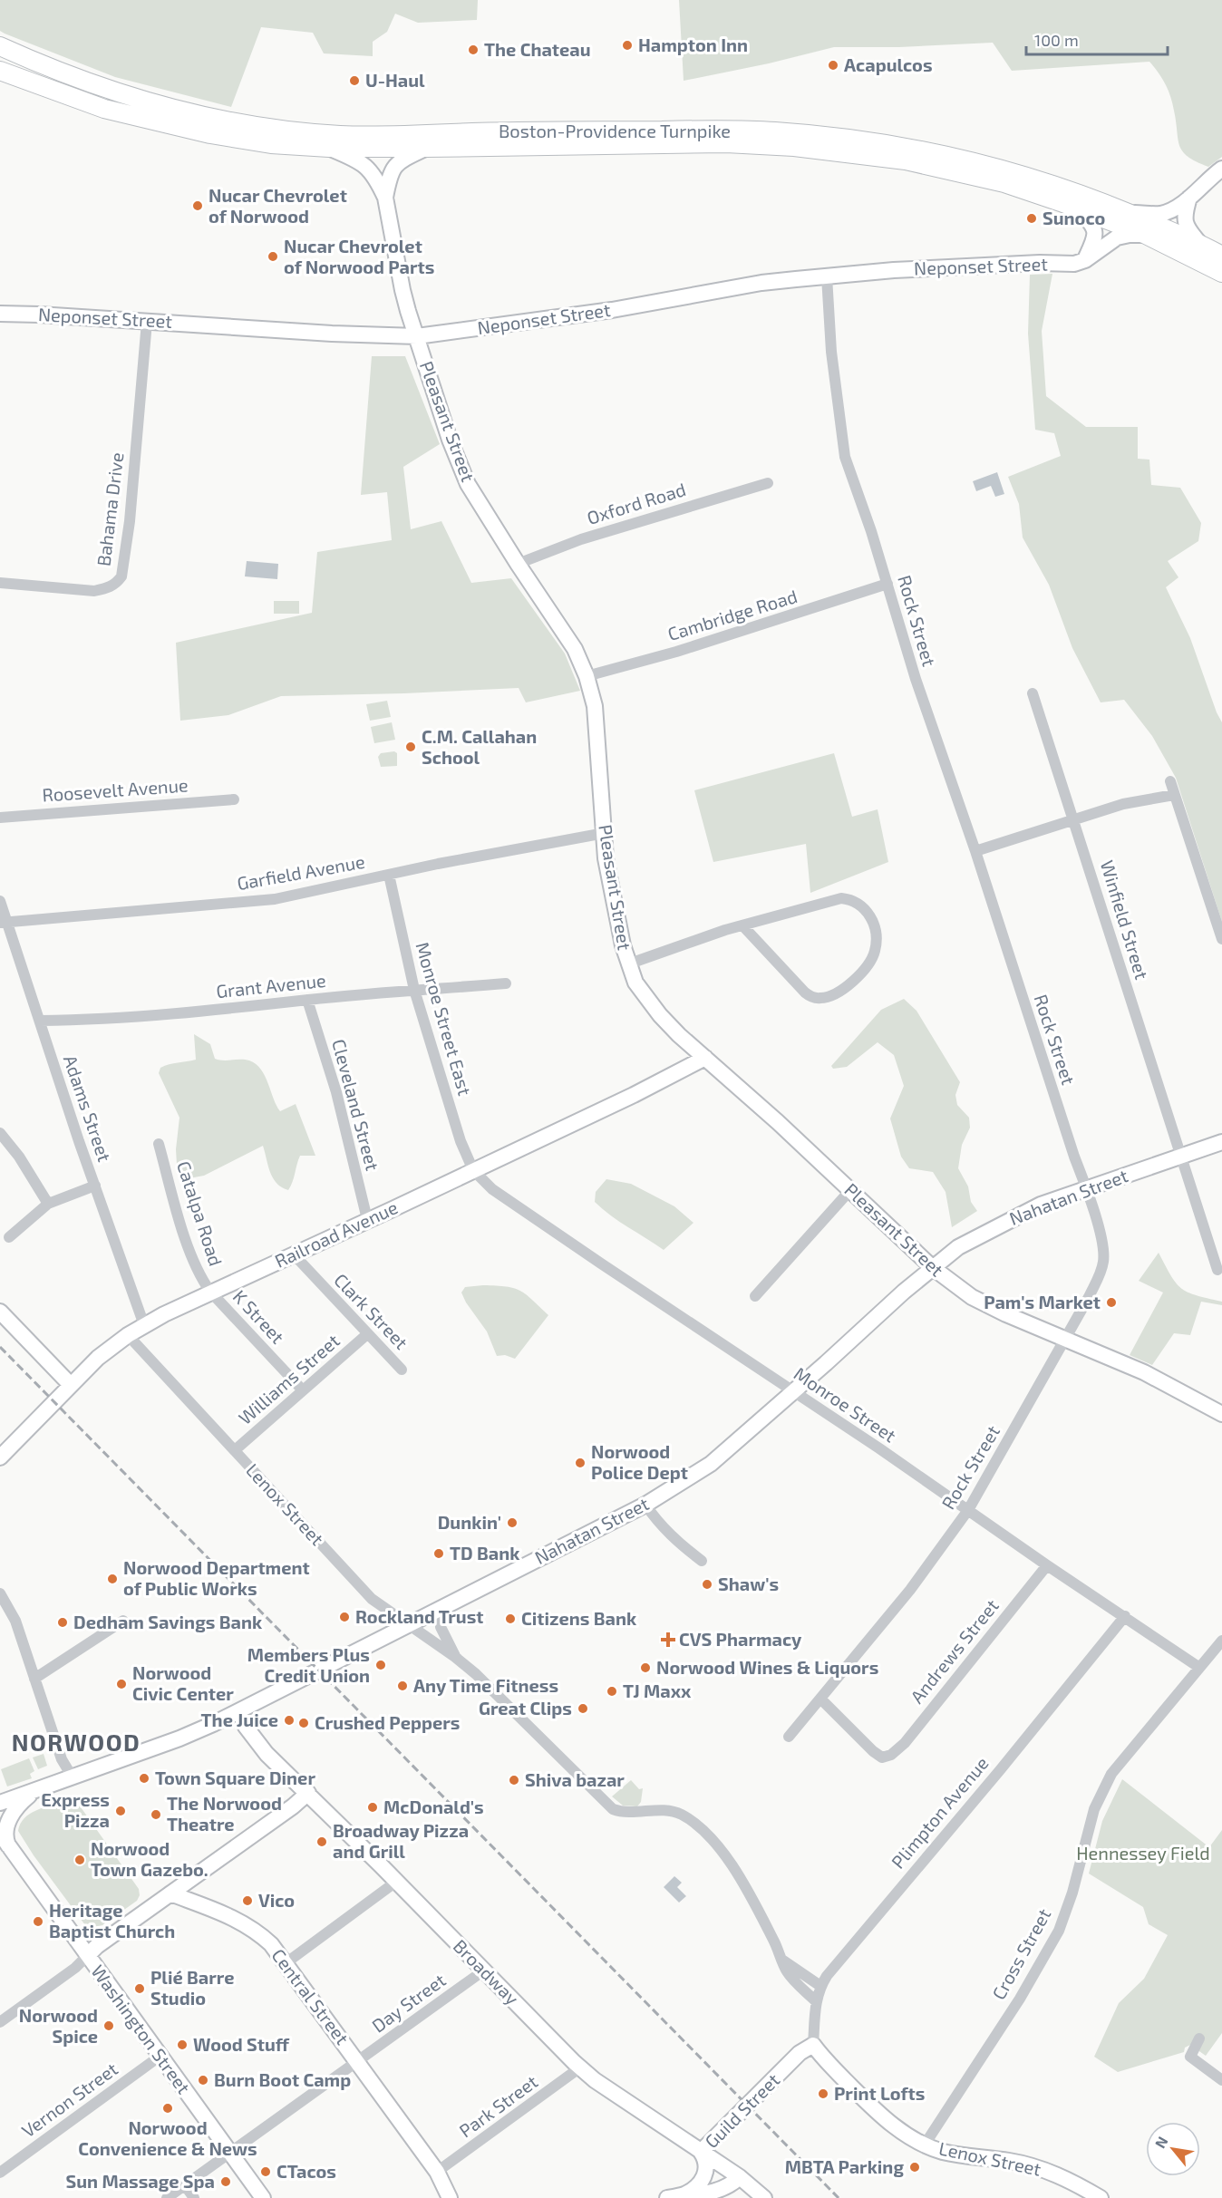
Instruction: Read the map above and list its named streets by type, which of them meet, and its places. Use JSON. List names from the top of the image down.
{
  "streets": {
    "main road": ["Boston-Providence Turnpike"],
    "street": [
      "Neponset Street",
      "Pleasant Street",
      "Oxford Road",
      "Bahama Drive",
      "Cambridge Road",
      "Rock Street",
      "Roosevelt Avenue",
      "Garfield Avenue",
      "Winfield Street",
      "Grant Avenue",
      "Monroe Street East",
      "Cleveland Street",
      "Adams Street",
      "Nahatan Street",
      "Catalpa Road",
      "Railroad Avenue",
      "Clark Street",
      "K Street",
      "Williams Street",
      "Monroe Street",
      "Lenox Street",
      "Andrews Street",
      "Plimpton Avenue",
      "Cross Street",
      "Broadway",
      "Central Street",
      "Day Street",
      "Washington Street",
      "Vernon Street",
      "Park Street",
      "Guild Street"
    ]
  },
  "crossings": [
    ["Boston-Providence Turnpike", "Neponset Street"],
    ["Boston-Providence Turnpike", "Pleasant Street"],
    ["Neponset Street", "Pleasant Street"],
    ["Neponset Street", "Bahama Drive"],
    ["Neponset Street", "Rock Street"],
    ["Pleasant Street", "Oxford Road"],
    ["Pleasant Street", "Cambridge Road"],
    ["Pleasant Street", "Rock Street"],
    ["Pleasant Street", "Garfield Avenue"],
    ["Pleasant Street", "Nahatan Street"],
    ["Pleasant Street", "Railroad Avenue"],
    ["Cambridge Road", "Rock Street"],
    ["Rock Street", "Nahatan Street"],
    ["Rock Street", "Monroe Street"],
    ["Rock Street", "Andrews Street"],
    ["Garfield Avenue", "Monroe Street East"],
    ["Garfield Avenue", "Adams Street"],
    ["Winfield Street", "Nahatan Street"],
    ["Grant Avenue", "Monroe Street East"],
    ["Grant Avenue", "Cleveland Street"],
    ["Grant Avenue", "Adams Street"],
    ["Monroe Street East", "Railroad Avenue"],
    ["Monroe Street East", "Monroe Street"],
    ["Cleveland Street", "Railroad Avenue"],
    ["Adams Street", "Railroad Avenue"],
    ["Nahatan Street", "Monroe Street"],
    ["Nahatan Street", "Lenox Street"],
    ["Nahatan Street", "Broadway"],
    ["Catalpa Road", "Railroad Avenue"],
    ["Catalpa Road", "K Street"],
    ["Railroad Avenue", "Clark Street"],
    ["Railroad Avenue", "K Street"],
    ["Railroad Avenue", "Monroe Street"],
    ["Railroad Avenue", "Lenox Street"],
    ["Clark Street", "Williams Street"],
    ["K Street", "Williams Street"],
    ["Williams Street", "Lenox Street"],
    ["Monroe Street", "Andrews Street"],
    ["Monroe Street", "Plimpton Avenue"],
    ["Monroe Street", "Cross Street"],
    ["Lenox Street", "Plimpton Avenue"],
    ["Lenox Street", "Cross Street"],
    ["Lenox Street", "Guild Street"],
    ["Plimpton Avenue", "Guild Street"],
    ["Broadway", "Day Street"],
    ["Broadway", "Park Street"],
    ["Broadway", "Guild Street"],
    ["Central Street", "Day Street"],
    ["Central Street", "Park Street"],
    ["Day Street", "Washington Street"],
    ["Washington Street", "Vernon Street"]
  ],
  "districts": ["NORWOOD"],
  "parks": ["Hennessey Field"],
  "places": {
    "other": [
      "Hampton Inn",
      "The Chateau",
      "Acapulcos",
      "U-Haul",
      "Nucar Chevrolet of Norwood",
      "Sunoco",
      "Nucar Chevrolet of Norwood Parts",
      "C.M. Callahan School",
      "Pam's Market",
      "Norwood Police Dept",
      "Dunkin'",
      "TD Bank",
      "Norwood Department of Public Works",
      "Shaw's",
      "Rockland Trust",
      "Citizens Bank",
      "Dedham Savings Bank",
      "Members Plus Credit Union",
      "Norwood Wines & Liquors",
      "Norwood Civic Center",
      "Any Time Fitness",
      "TJ Maxx",
      "Great Clips",
      "The Juice",
      "Crushed Peppers",
      "Town Square Diner",
      "Shiva bazar",
      "McDonald's",
      "Express Pizza",
      "The Norwood Theatre",
      "Broadway Pizza and Grill",
      "Norwood Town Gazebo.",
      "Vico",
      "Heritage Baptist Church",
      "Plié Barre Studio",
      "Norwood Spice",
      "Wood Stuff",
      "Burn Boot Camp",
      "Print Lofts",
      "Norwood Convenience & News",
      "MBTA Parking",
      "CTacos",
      "Sun Massage Spa"
    ],
    "health": ["CVS Pharmacy"]
  },
  "scale_bar": "100 m",
  "north": "top left"
}
